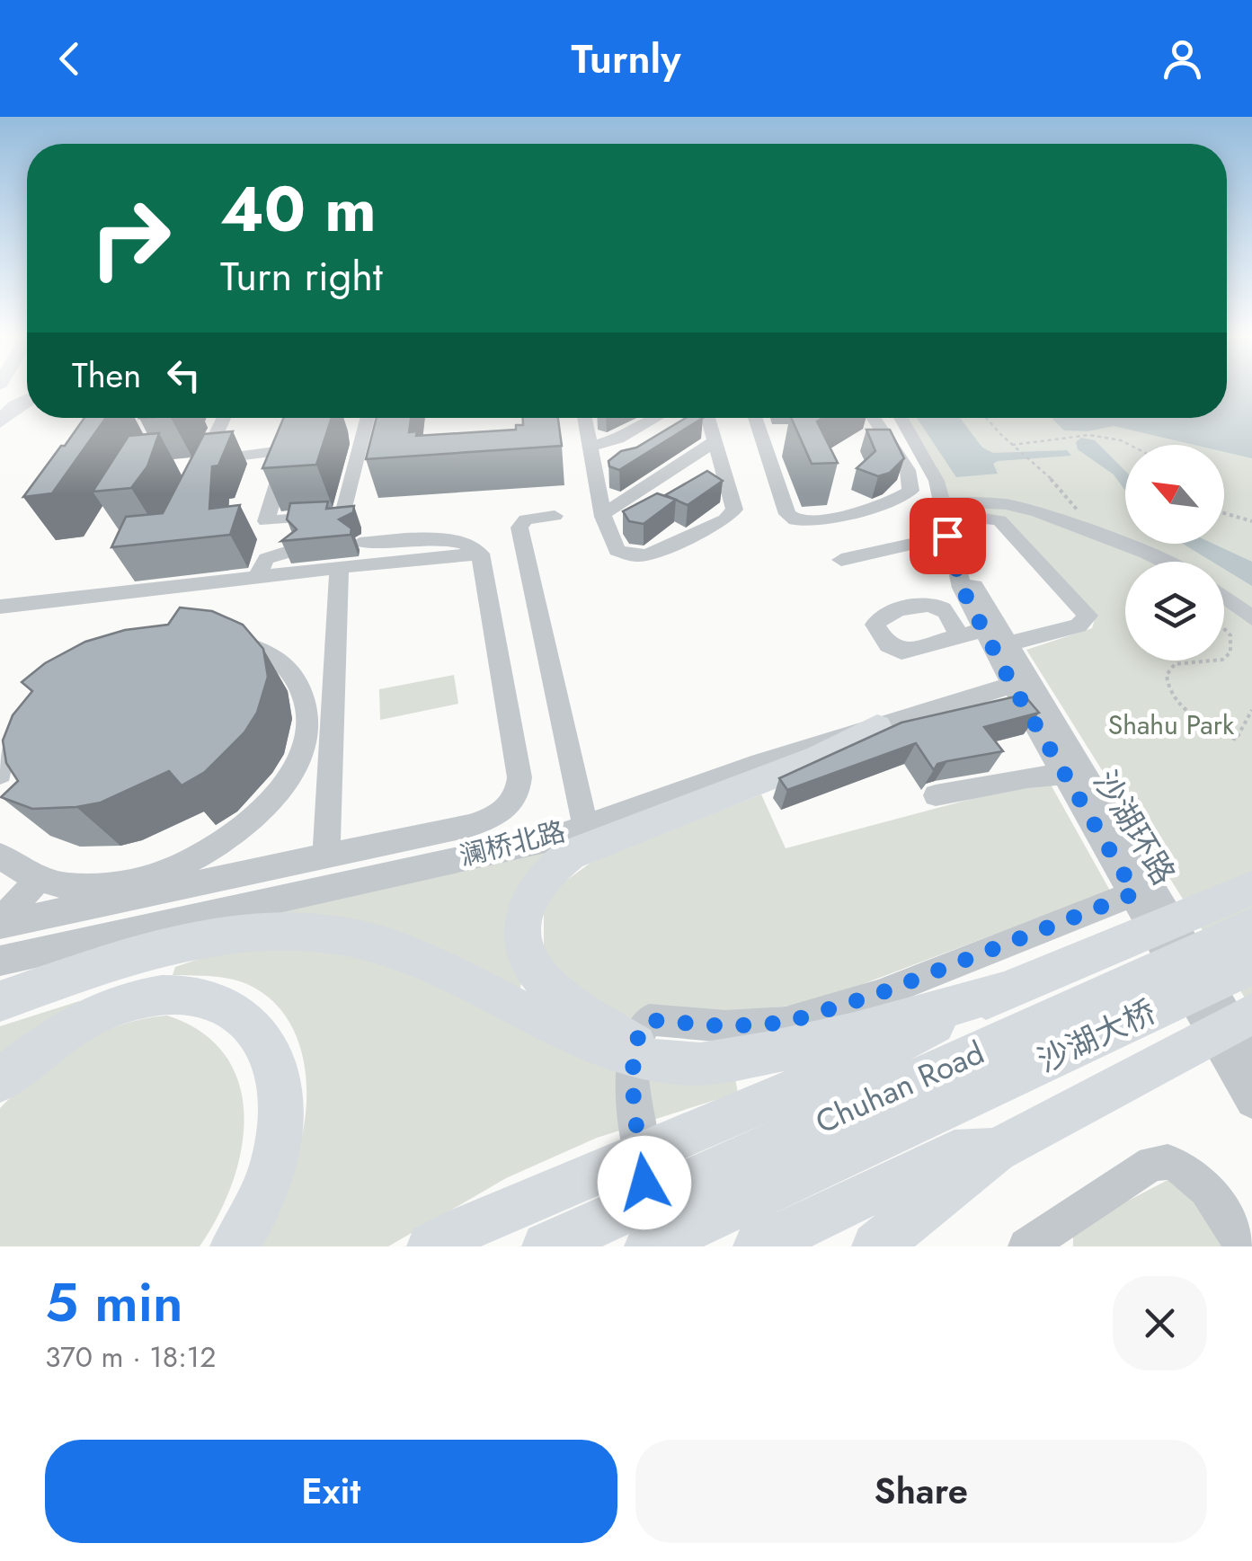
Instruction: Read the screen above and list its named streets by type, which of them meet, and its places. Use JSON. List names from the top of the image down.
{
  "streets": {
    "main road": ["沙湖大桥", "Chuhan Road"],
    "street": ["沙湖环路", "澜桥北路"]
  },
  "crossings": [
    ["沙湖环路", "澜桥北路"]
  ],
  "parks": ["Shahu Park"],
  "north": "top left",
  "page": {
    "header": "Turnly",
    "turn": ["40 m", "Turn right"],
    "then": "Then",
    "heading": ["5 min", "370 m · 18:12"],
    "buttons": ["Exit", "Share"]
  }
}
